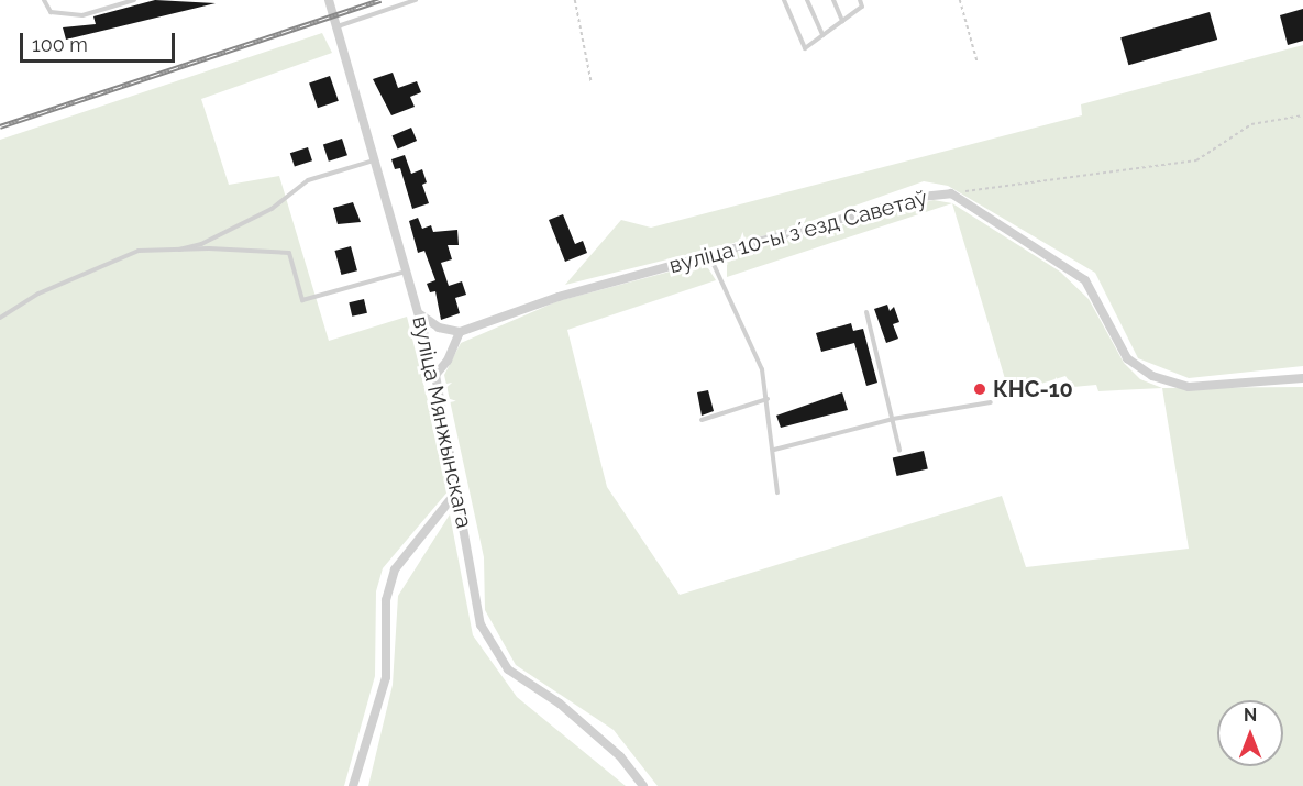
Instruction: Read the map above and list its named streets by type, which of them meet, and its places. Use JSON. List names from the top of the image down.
{
  "streets": {
    "street": ["вуліца 10-ы зʼезд Саветаў", "вуліца Мянжынскага"]
  },
  "places": ["КНС-10"],
  "scale_bar": "100 m",
  "north": "top"
}
